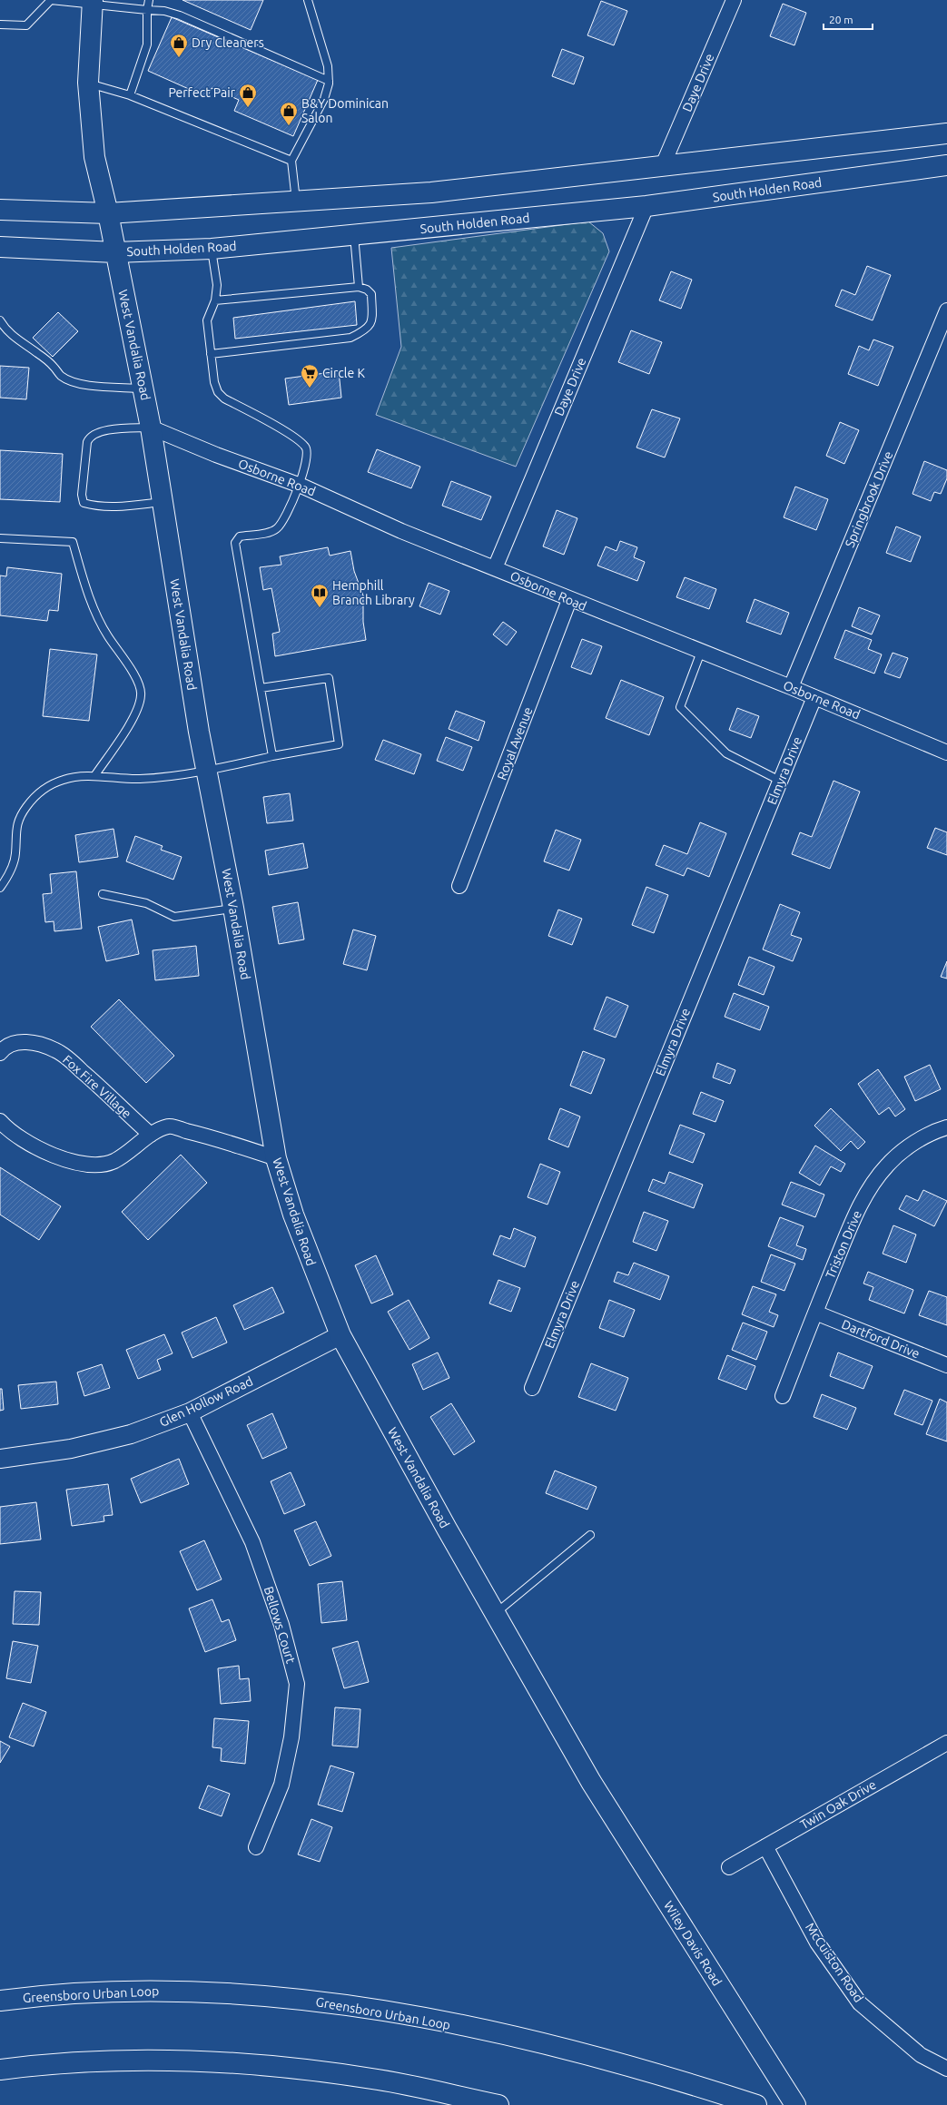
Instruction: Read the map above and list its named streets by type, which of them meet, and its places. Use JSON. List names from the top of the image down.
{
  "streets": {
    "main road": [
      "South Holden Road",
      "West Vandalia Road",
      "Wiley Davis Road",
      "Greensboro Urban Loop"
    ],
    "street": [
      "Daye Drive",
      "Osborne Road",
      "Springbrook Drive",
      "Royal Avenue",
      "Elmyra Drive",
      "Fox Fire Village",
      "Triston Drive",
      "Dartford Drive",
      "Glen Hollow Road",
      "Bellows Court",
      "Twin Oak Drive",
      "McCuiston Road"
    ]
  },
  "crossings": [
    ["Daye Drive", "South Holden Road"],
    ["Daye Drive", "Osborne Road"],
    ["South Holden Road", "West Vandalia Road"],
    ["West Vandalia Road", "Osborne Road"],
    ["West Vandalia Road", "Glen Hollow Road"],
    ["West Vandalia Road", "Wiley Davis Road"],
    ["Osborne Road", "Springbrook Drive"],
    ["Osborne Road", "Royal Avenue"],
    ["Osborne Road", "Elmyra Drive"],
    ["Triston Drive", "Dartford Drive"],
    ["Glen Hollow Road", "Bellows Court"],
    ["Twin Oak Drive", "McCuiston Road"]
  ],
  "places": {
    "shop": ["Dry Cleaners", "Perfect Pair", "B&Y Dominican Salon"],
    "supermarket": ["Circle K"],
    "library": ["Hemphill Branch Library"]
  },
  "scale_bar": "20 m"
}
